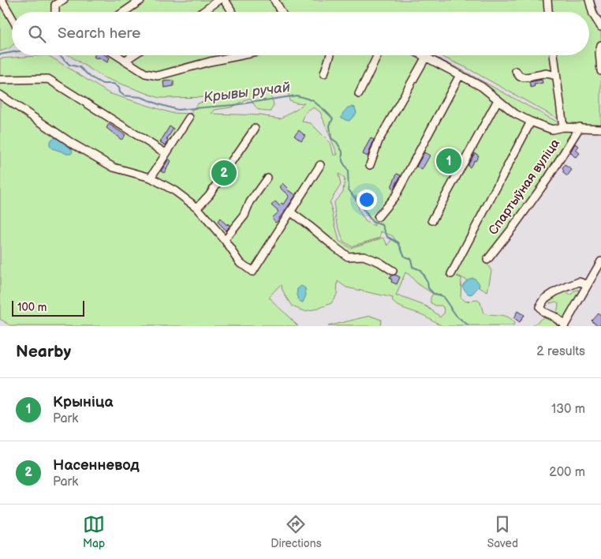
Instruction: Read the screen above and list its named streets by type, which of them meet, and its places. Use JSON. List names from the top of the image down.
{
  "streets": {
    "street": ["Спартыўная вуліца"]
  },
  "water": ["Крывы ручай"],
  "scale_bar": "100 m",
  "page": {
    "search": "Search here",
    "pins": ["1", "2"],
    "scale": "100 m",
    "heading": ["Nearby", "2 results"],
    "list": [
      {
        "mark": "1",
        "name": "Крыніца",
        "note": "Park",
        "value": "130 m"
      },
      {
        "mark": "2",
        "name": "Насенневод",
        "note": "Park",
        "value": "200 m"
      }
    ],
    "nav": ["Map", "Directions", "Saved"]
  }
}
